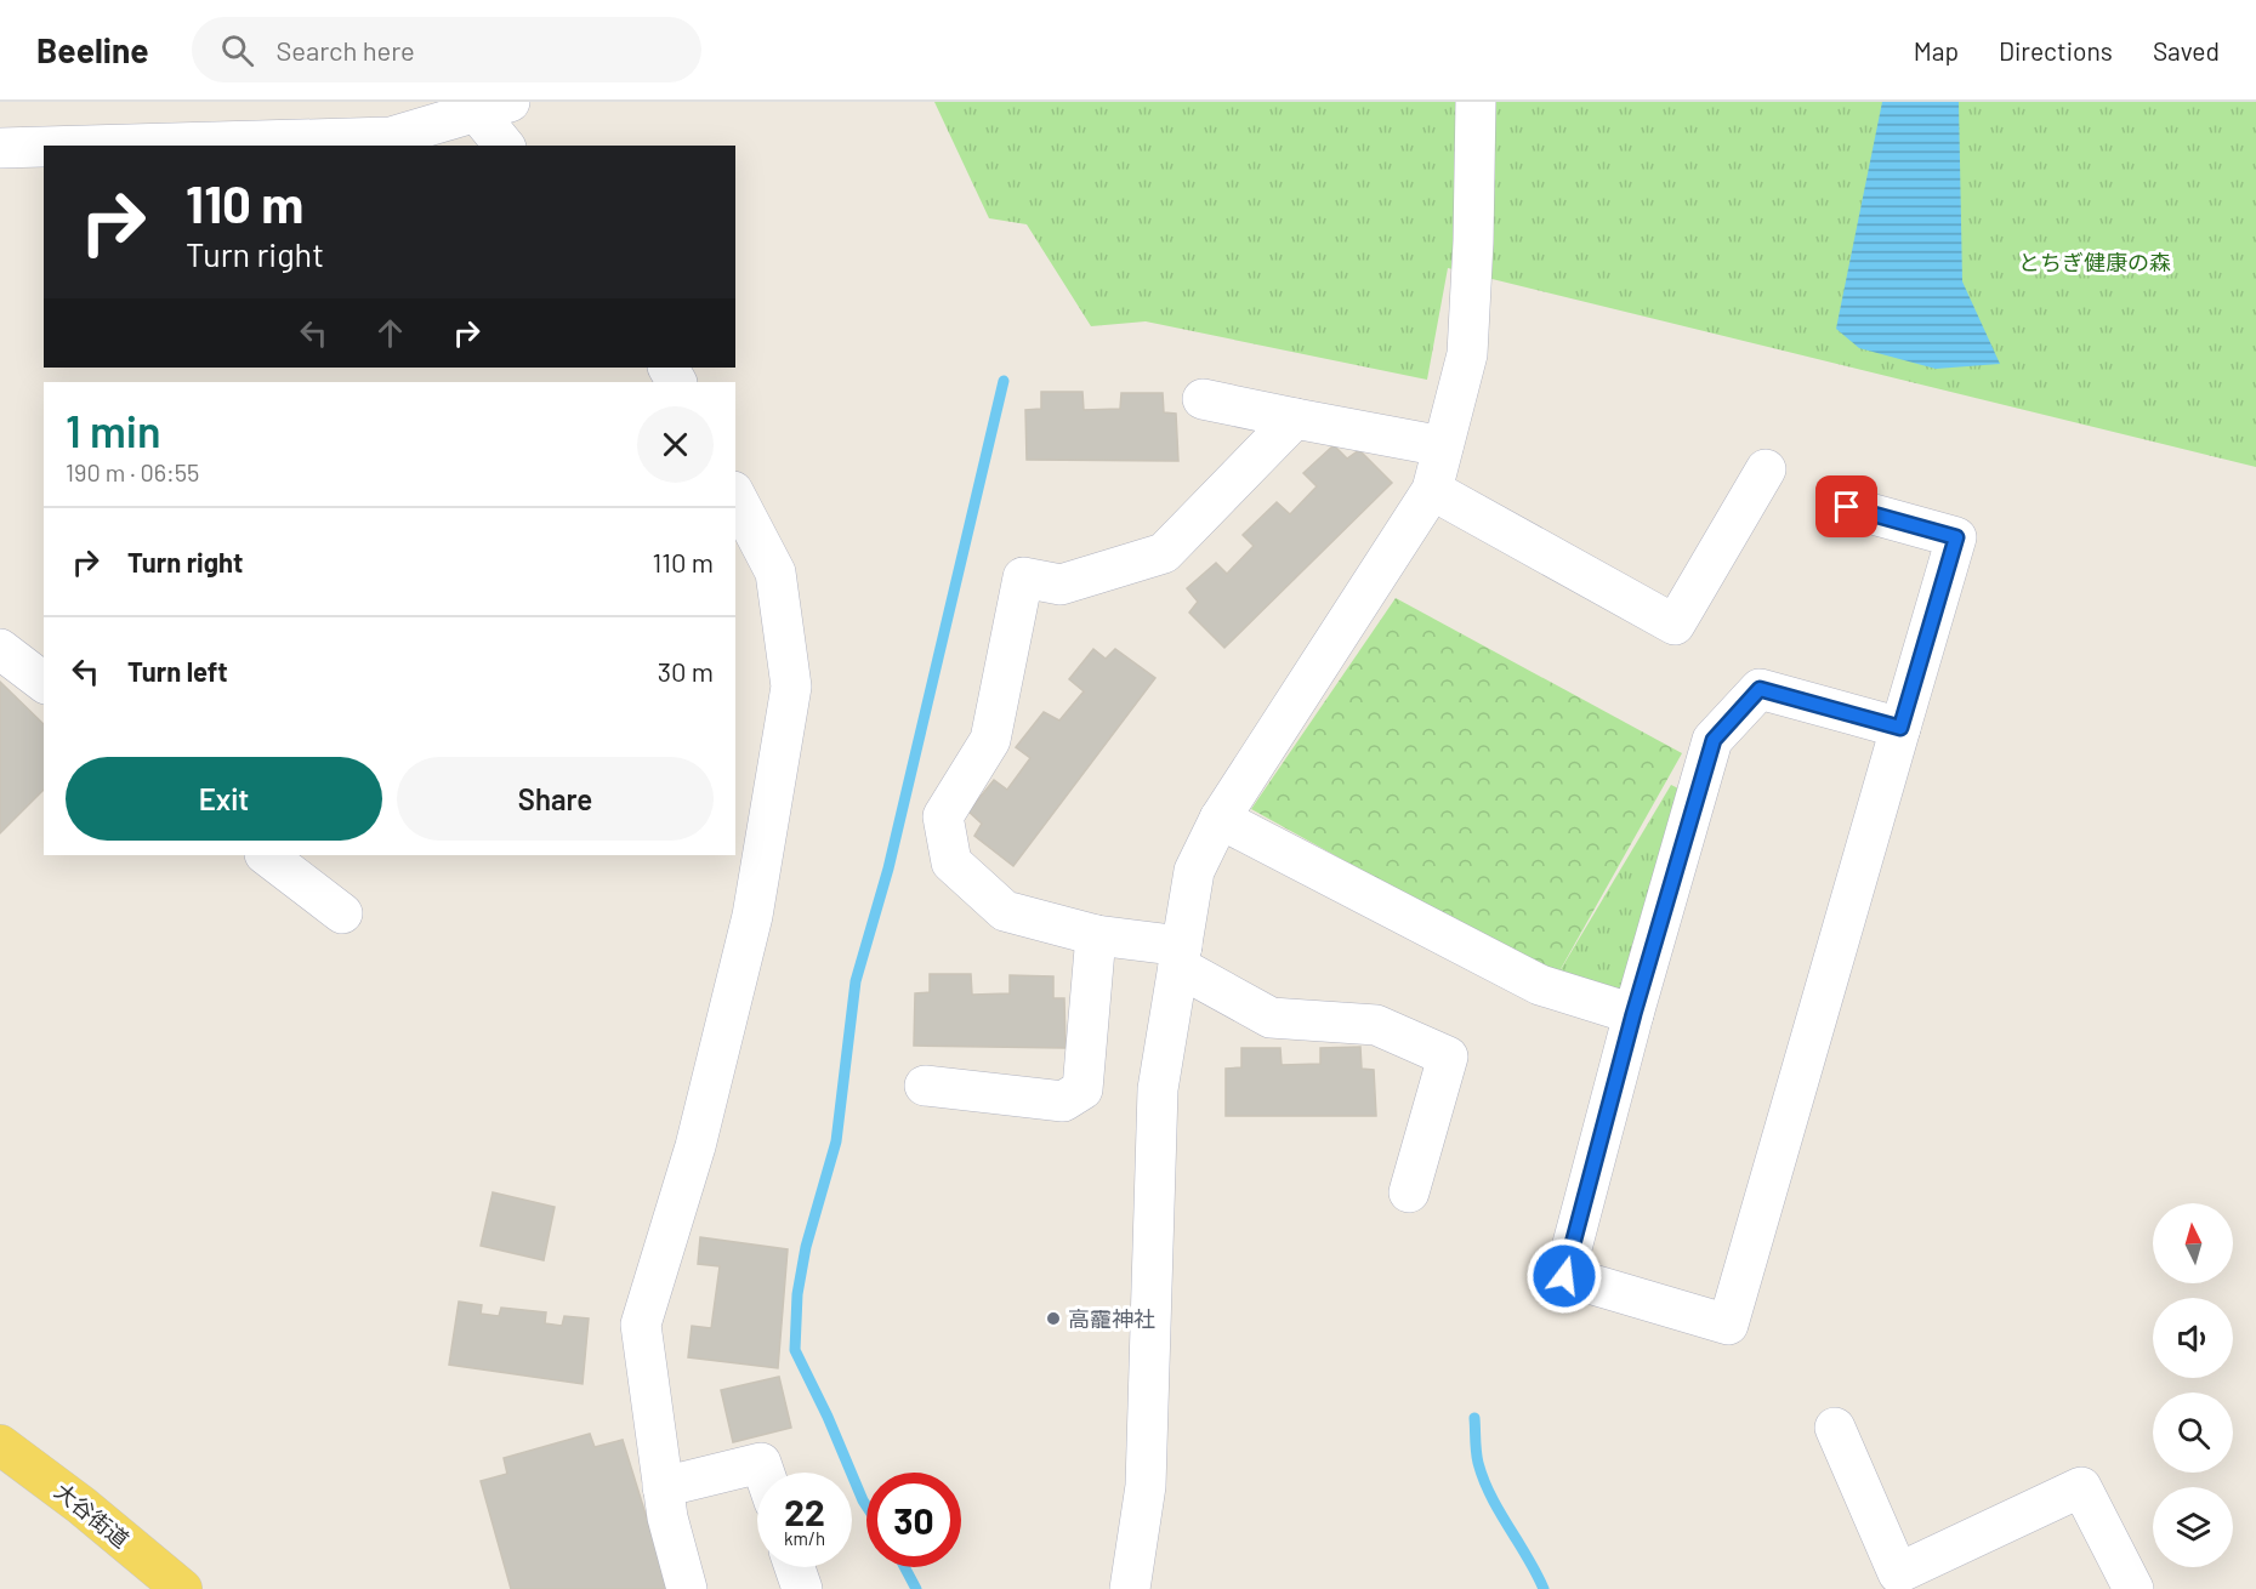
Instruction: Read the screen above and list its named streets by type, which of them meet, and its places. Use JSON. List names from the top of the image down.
{
  "streets": {
    "main road": ["大谷街道"]
  },
  "parks": ["とちぎ健康の森"],
  "places": ["高靇神社"],
  "north": "top",
  "page": {
    "header": "Beeline",
    "search": "Search here",
    "nav": ["Map", "Directions", "Saved"],
    "turn": ["110 m", "Turn right"],
    "heading": ["1 min", "190 m · 06:55"],
    "list": [
      {
        "name": "Turn right",
        "value": "110 m"
      },
      {
        "name": "Turn left",
        "value": "30 m"
      }
    ],
    "buttons": ["Exit", "Share"],
    "speed": "22 km/h",
    "limit": "30"
  }
}
